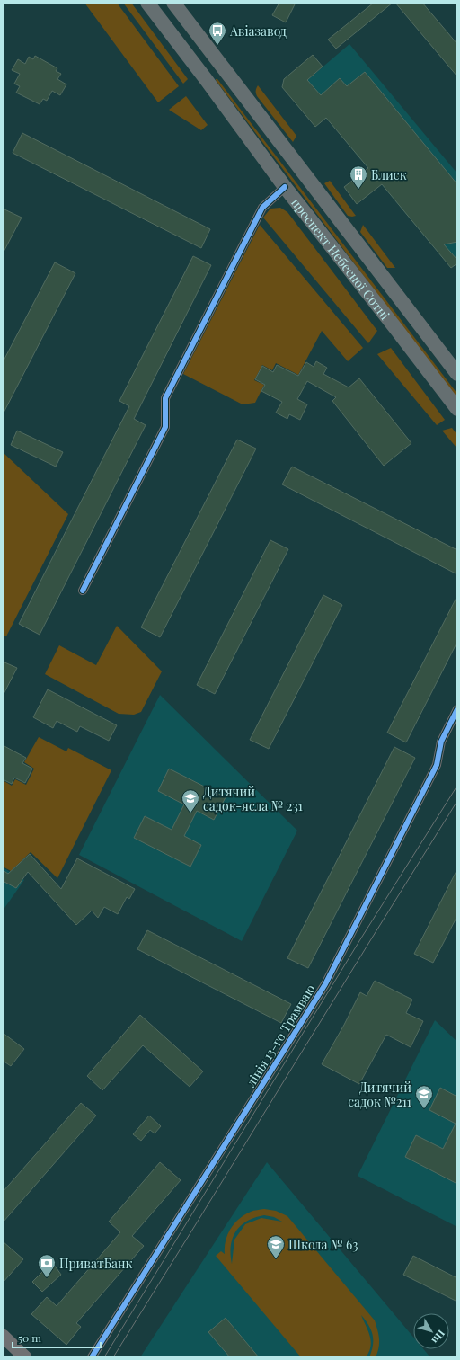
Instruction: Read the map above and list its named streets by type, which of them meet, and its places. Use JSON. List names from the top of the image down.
{
  "streets": {
    "main road": ["проспект Небесної Сотні"],
    "street": ["лінія 13-го Трамваю"]
  },
  "places": {
    "bus stop": ["Авіазавод"],
    "building": ["Блиск"],
    "school or university": ["Дитячий садок-ясла № 231", "Дитячий садок №211", "Школа № 63"],
    "bank": ["ПриватБанк"]
  },
  "scale_bar": "50 m",
  "north": "bottom right"
}
